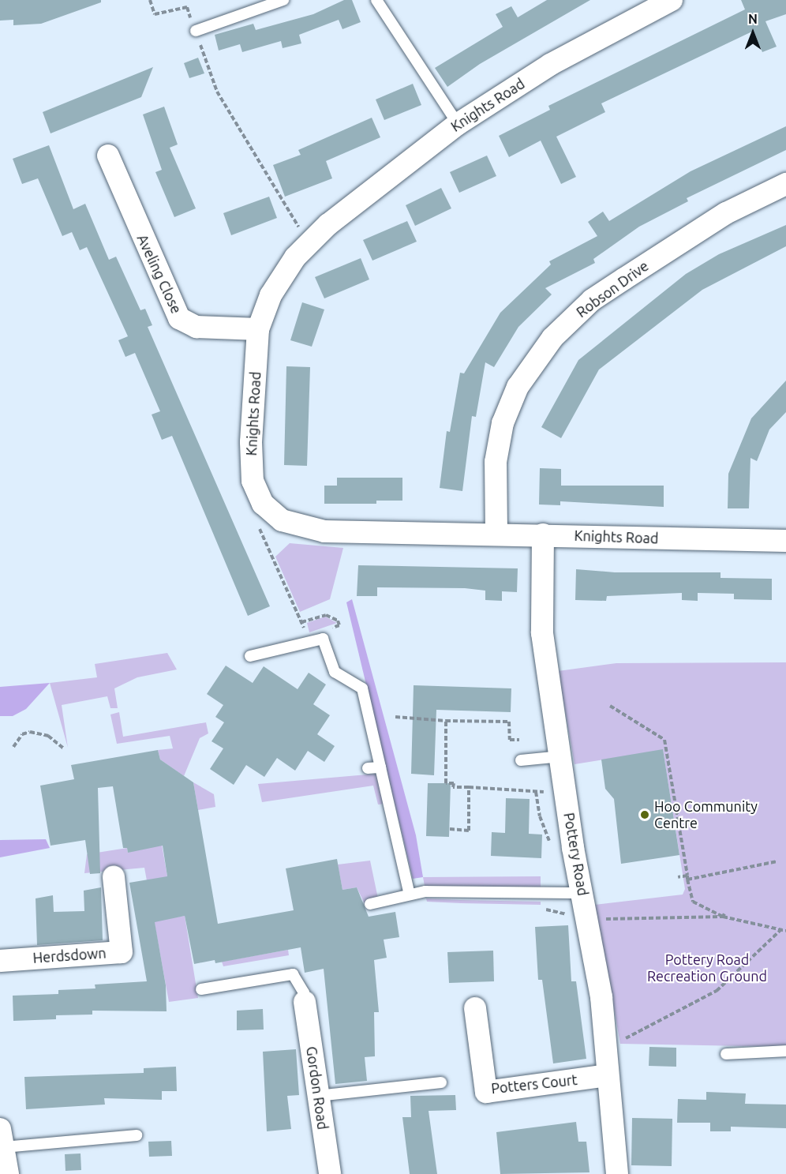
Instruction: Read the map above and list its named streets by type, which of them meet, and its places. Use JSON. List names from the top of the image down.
{
  "streets": {
    "street": [
      "Knights Road",
      "Aveling Close",
      "Robson Drive",
      "Pottery Road",
      "Herdsdown",
      "Potters Court",
      "Gordon Road"
    ]
  },
  "crossings": [
    ["Knights Road", "Aveling Close"],
    ["Knights Road", "Robson Drive"],
    ["Knights Road", "Pottery Road"],
    ["Pottery Road", "Potters Court"]
  ],
  "parks": ["Pottery Road Recreation Ground"],
  "places": ["Hoo Community Centre"],
  "north": "top"
}
